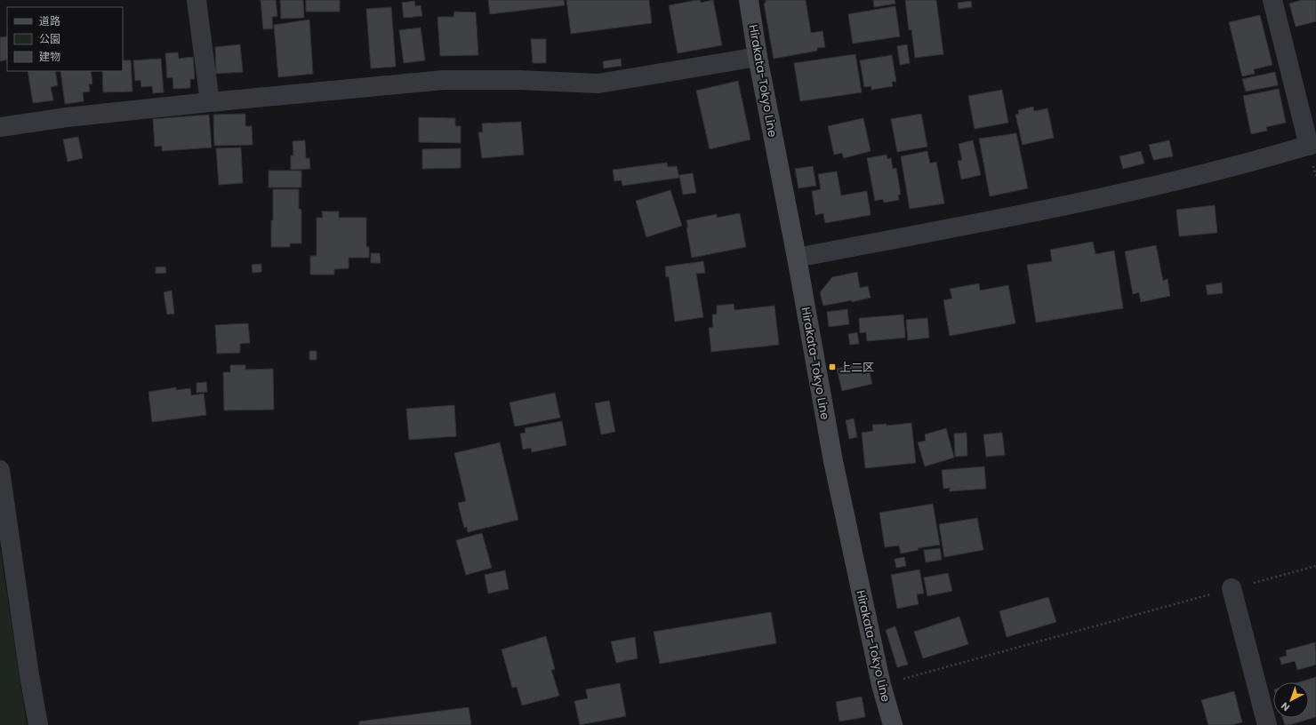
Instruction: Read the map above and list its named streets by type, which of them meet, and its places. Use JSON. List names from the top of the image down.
{
  "streets": {
    "main road": ["Hirakata-Tokyo Line"]
  },
  "places": {
    "transit": ["上二区"]
  },
  "legend": ["道路", "公園", "建物"],
  "north": "bottom left"
}
